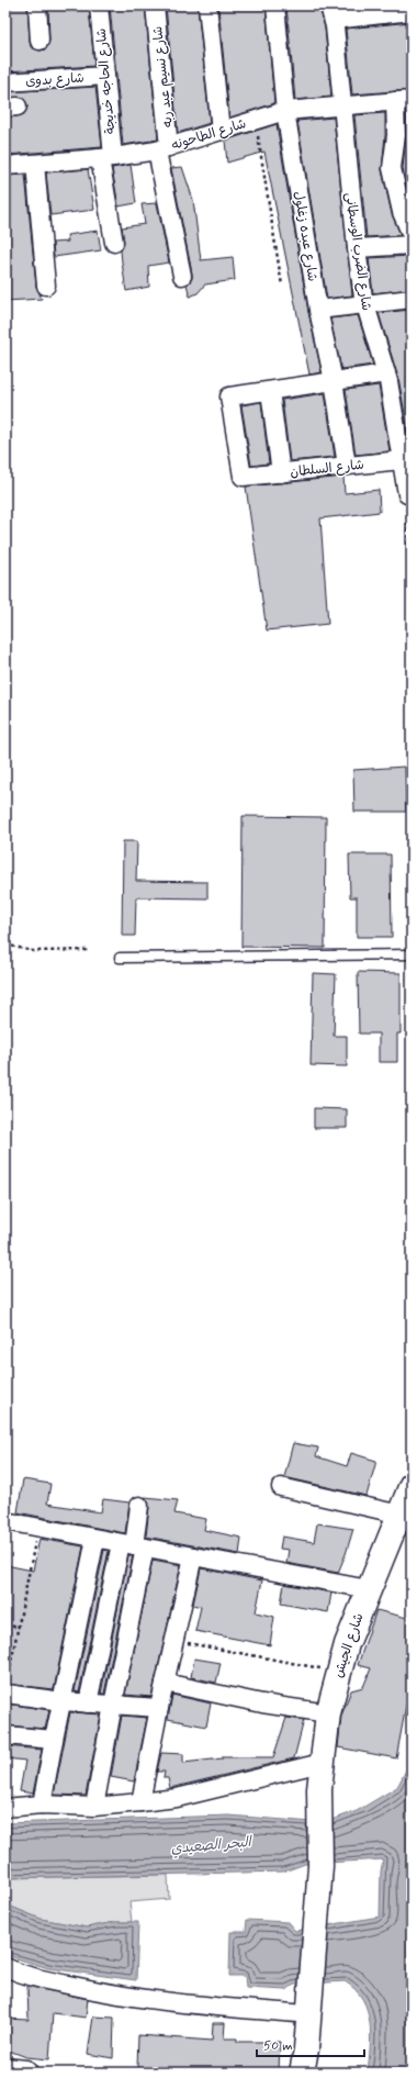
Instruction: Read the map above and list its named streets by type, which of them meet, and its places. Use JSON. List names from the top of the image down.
{
  "streets": {
    "main road": ["شارع الجيش"],
    "street": [
      "شارع نسيم عبد ربه",
      "شارع بدوى",
      "شارع الحاجه خديجة",
      "شارع الطاحونه",
      "شارع عبده زغلول",
      "شارع الضرب الوسطانى",
      "شارع السلطان"
    ]
  },
  "crossings": [
    ["شارع نسيم عبد ربه", "شارع الطاحونه"],
    ["شارع بدوى", "شارع الحاجه خديجة"],
    ["شارع الحاجه خديجة", "شارع الطاحونه"],
    ["شارع الطاحونه", "شارع عبده زغلول"],
    ["شارع الطاحونه", "شارع الضرب الوسطانى"],
    ["شارع عبده زغلول", "شارع السلطان"],
    ["شارع الضرب الوسطانى", "شارع السلطان"]
  ],
  "water": ["البحر الصعيدي"],
  "scale_bar": "50 m"
}
